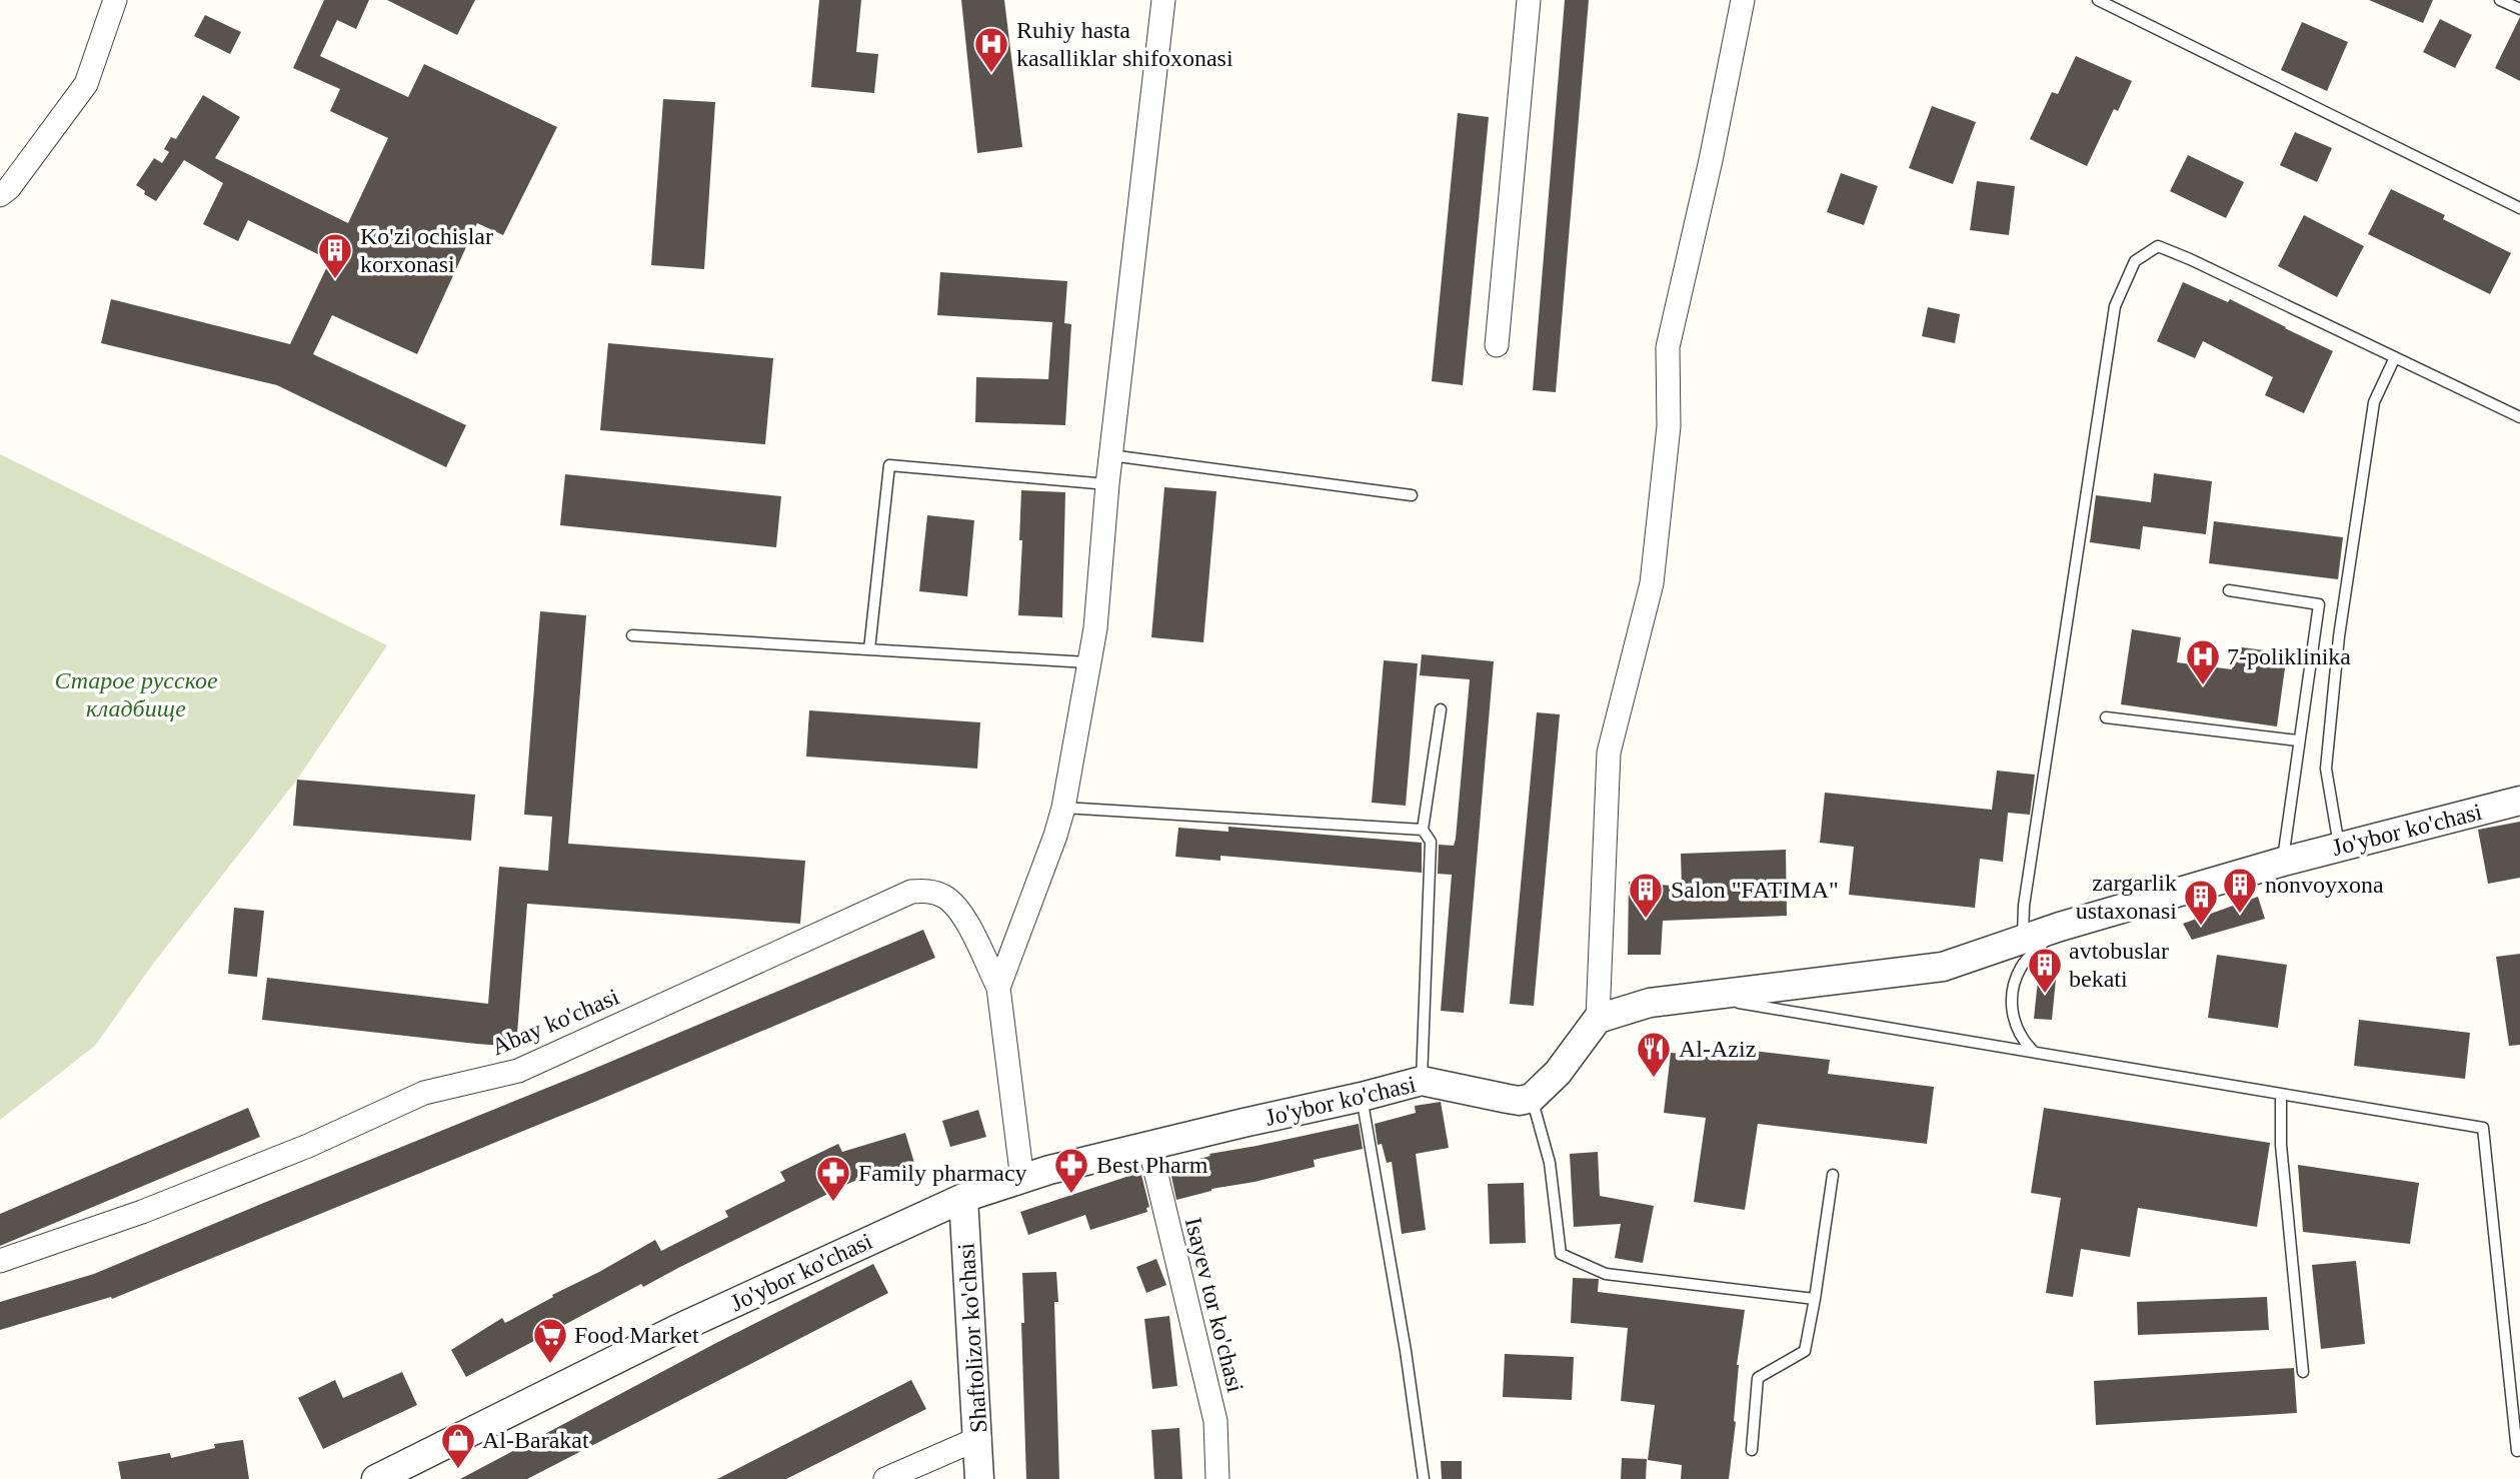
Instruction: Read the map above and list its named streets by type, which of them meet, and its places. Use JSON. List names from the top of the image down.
{
  "streets": {
    "street": [
      "Jo'ybor ko'chasi",
      "Abay ko'chasi",
      "Isayev tor ko'chasi",
      "Shaftolizor ko'chasi"
    ]
  },
  "crossings": [
    ["Jo'ybor ko'chasi", "Isayev tor ko'chasi"],
    ["Jo'ybor ko'chasi", "Shaftolizor ko'chasi"]
  ],
  "parks": ["Старое русское кладбище"],
  "places": {
    "hospital": ["Ruhiy hasta kasalliklar shifoxonasi", "7-poliklinika"],
    "building": [
      "Ko'zi ochislar korxonasi",
      "nonvoyxona",
      "Salon \"FATIMA\"",
      "zargarlik ustaxonasi",
      "avtobuslar bekati"
    ],
    "restaurant": ["Al-Aziz"],
    "pharmacy": ["Best Pharm", "Family pharmacy"],
    "supermarket": ["Food Market"],
    "shop": ["Al-Barakat"]
  }
}
